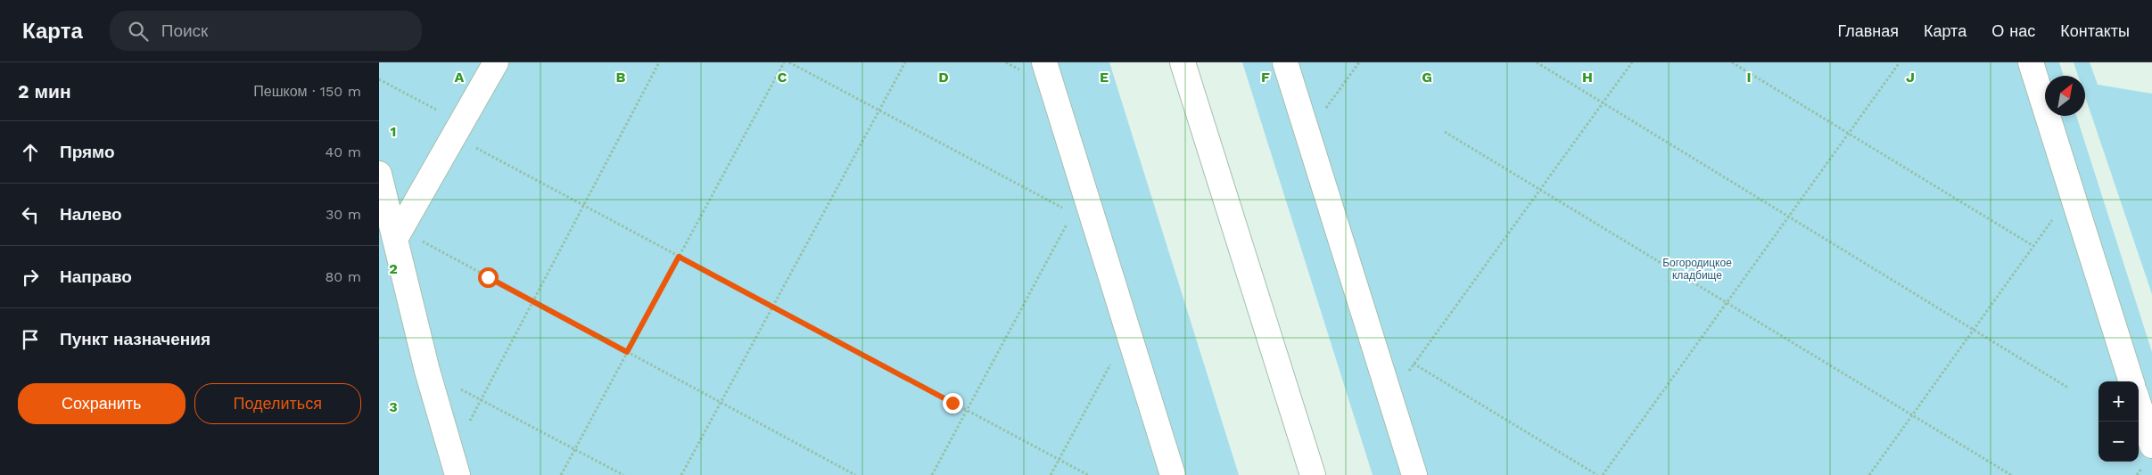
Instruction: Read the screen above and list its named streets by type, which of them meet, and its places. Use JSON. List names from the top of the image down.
{
  "parks": ["Богородицкое кладбище"],
  "north": "top right",
  "page": {
    "header": "Карта",
    "search": "Поиск",
    "nav": [
      "Главная",
      "Карта",
      "О нас",
      "Контакты"
    ],
    "heading": ["2 мин", "Пешком · 150 m"],
    "list": [
      ["Прямо", "40 m"],
      ["Налево", "30 m"],
      ["Направо", "80 m"],
      "Пункт назначения"
    ],
    "buttons": ["Сохранить", "Поделиться"],
    "map_buttons": ["+", "−"]
  },
  "grid": {
    "columns": [
      "A",
      "B",
      "C",
      "D",
      "E",
      "F",
      "G",
      "H",
      "I",
      "J"
    ],
    "rows": ["1", "2", "3"]
  }
}
